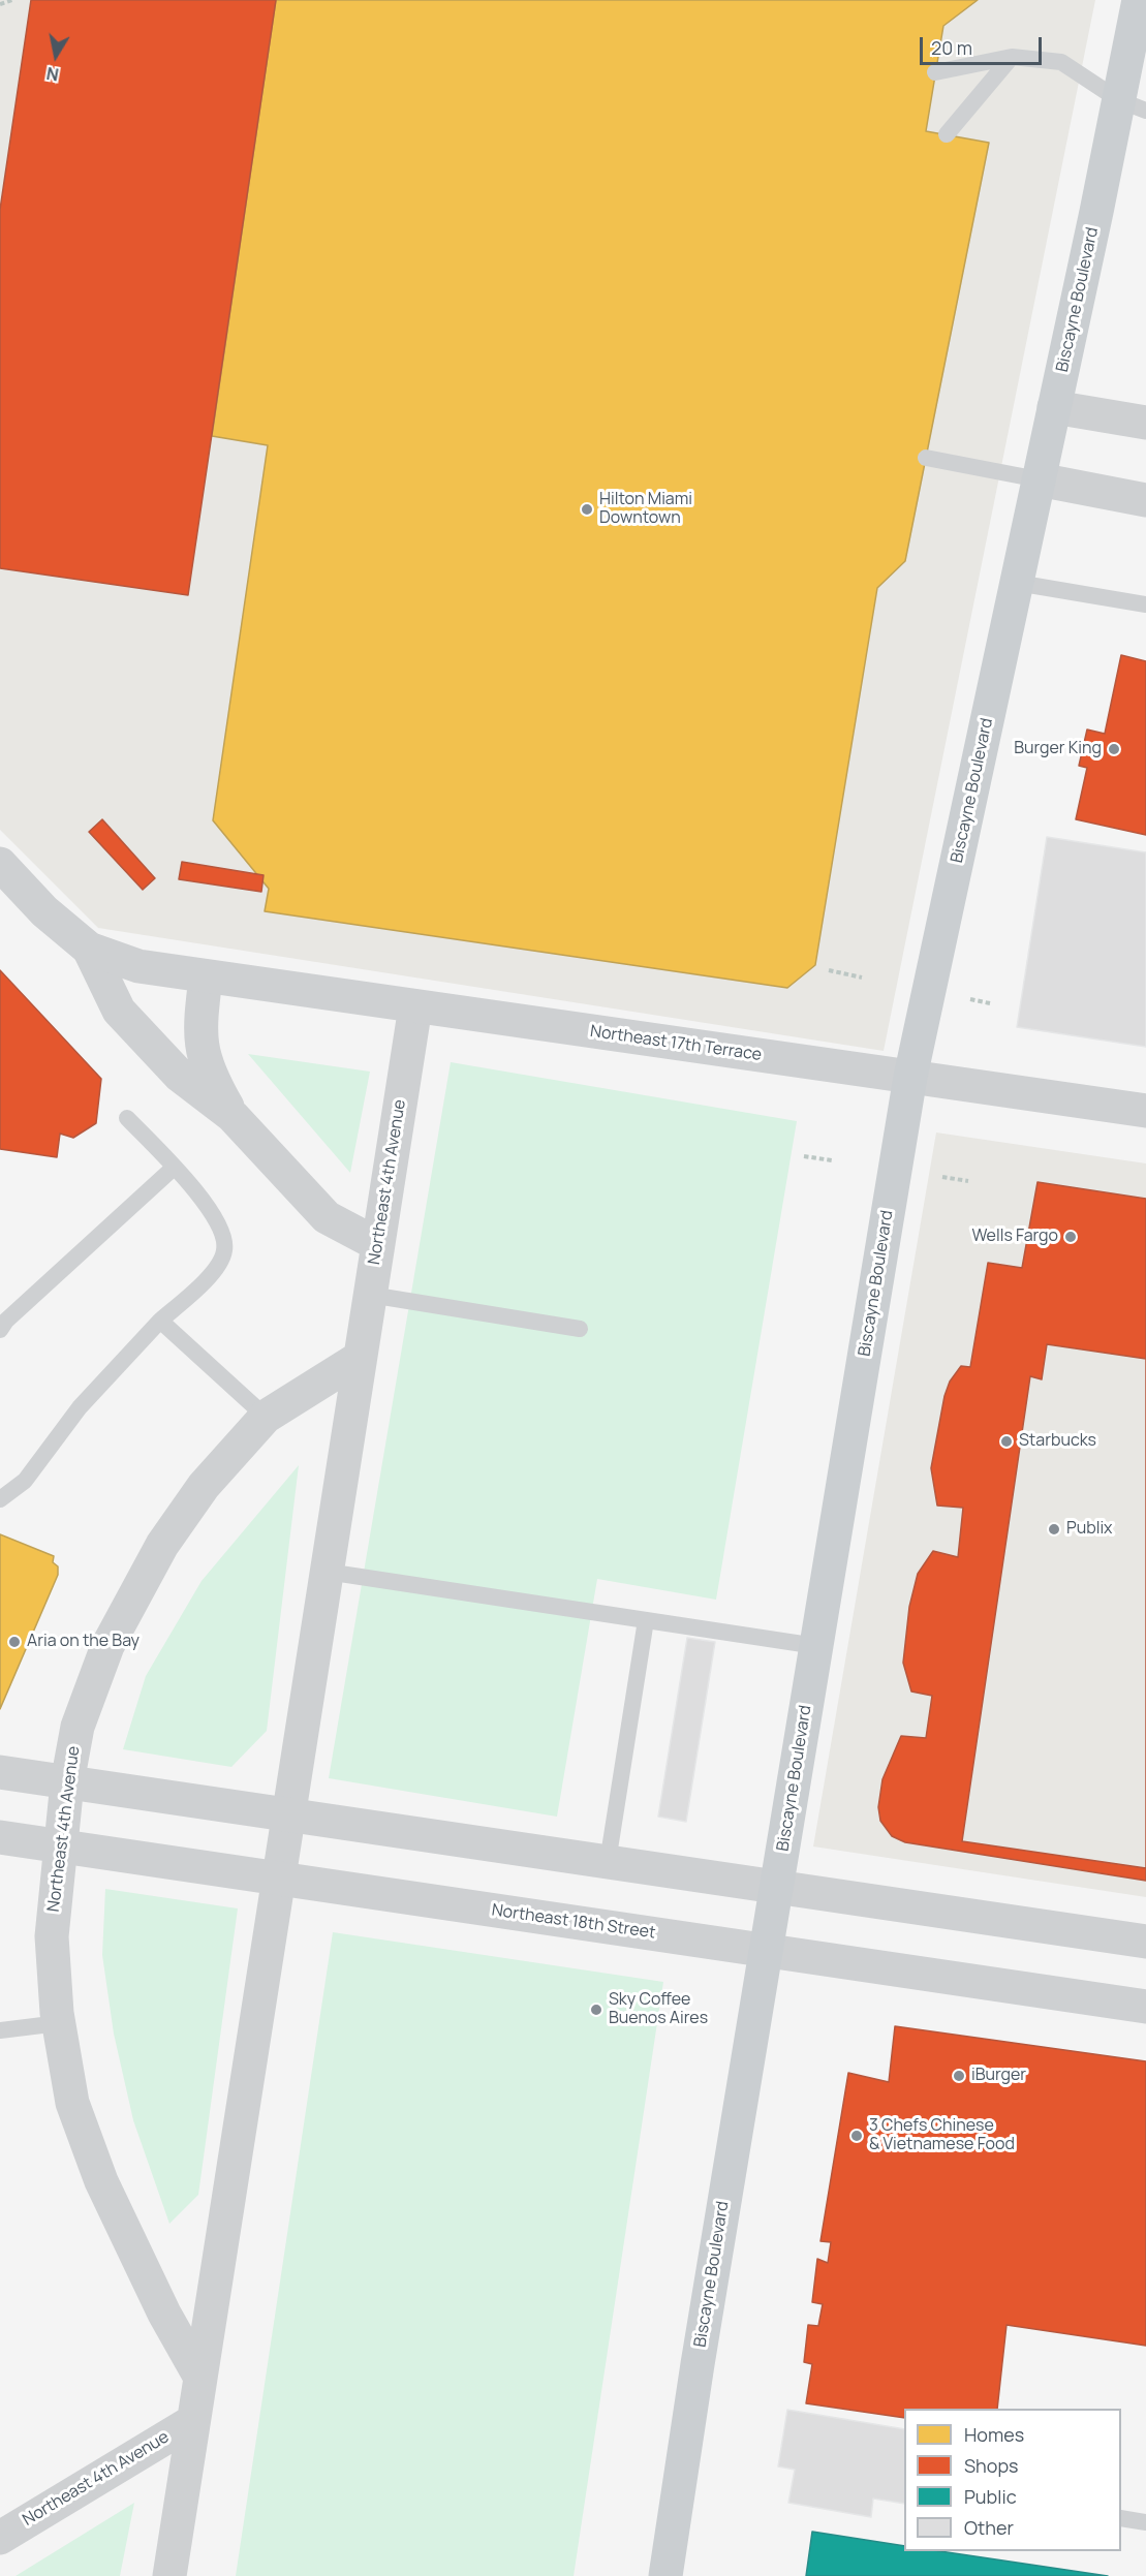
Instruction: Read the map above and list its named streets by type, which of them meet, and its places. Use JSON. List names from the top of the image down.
{
  "streets": {
    "main road": ["Biscayne Boulevard"],
    "street": ["Northeast 17th Terrace", "Northeast 4th Avenue", "Northeast 18th Street"]
  },
  "crossings": [
    ["Biscayne Boulevard", "Northeast 17th Terrace"],
    ["Biscayne Boulevard", "Northeast 18th Street"],
    ["Northeast 17th Terrace", "Northeast 4th Avenue"],
    ["Northeast 4th Avenue", "Northeast 18th Street"]
  ],
  "places": [
    "Hilton Miami Downtown",
    "Burger King",
    "Wells Fargo",
    "Starbucks",
    "Publix",
    "Aria on the Bay",
    "Sky Coffee Buenos Aires",
    "iBurger",
    "3 Chefs Chinese & Vietnamese Food"
  ],
  "legend": [
    "Homes",
    "Shops",
    "Public",
    "Other"
  ],
  "scale_bar": "20 m",
  "north": "bottom"
}
